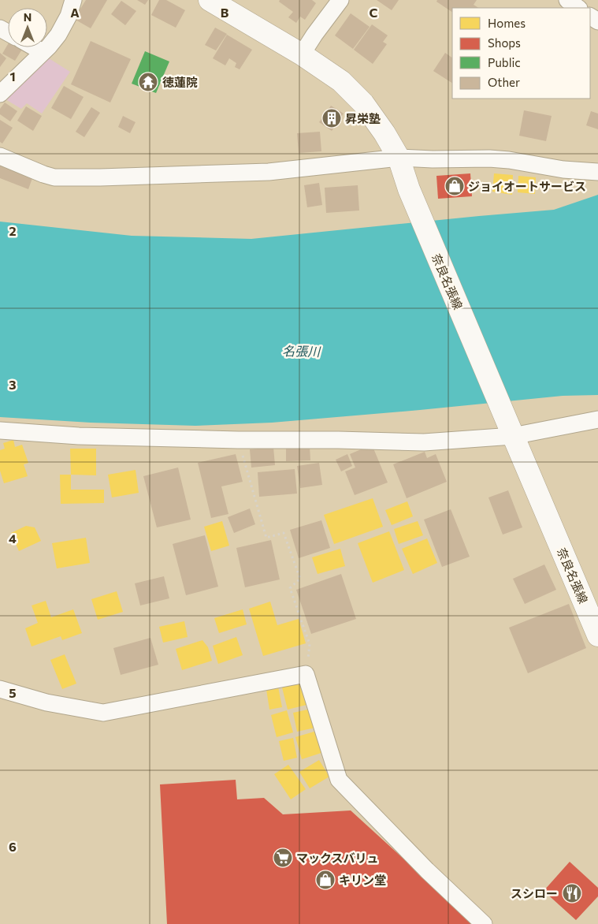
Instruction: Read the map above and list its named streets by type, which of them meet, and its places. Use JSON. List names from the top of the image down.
{
  "streets": {
    "main road": ["奈良名張線"]
  },
  "water": ["名張川"],
  "places": {
    "temple": ["徳蓮院"],
    "building": ["昇栄塾"],
    "shop": ["ジョイオートサービス", "キリン堂"],
    "supermarket": ["マックスバリュ"],
    "restaurant": ["スシロー"]
  },
  "legend": [
    "Homes",
    "Shops",
    "Public",
    "Other"
  ],
  "north": "top",
  "grid": {
    "columns": ["A", "B", "C"],
    "rows": [
      "1",
      "2",
      "3",
      "4",
      "5",
      "6"
    ]
  }
}
